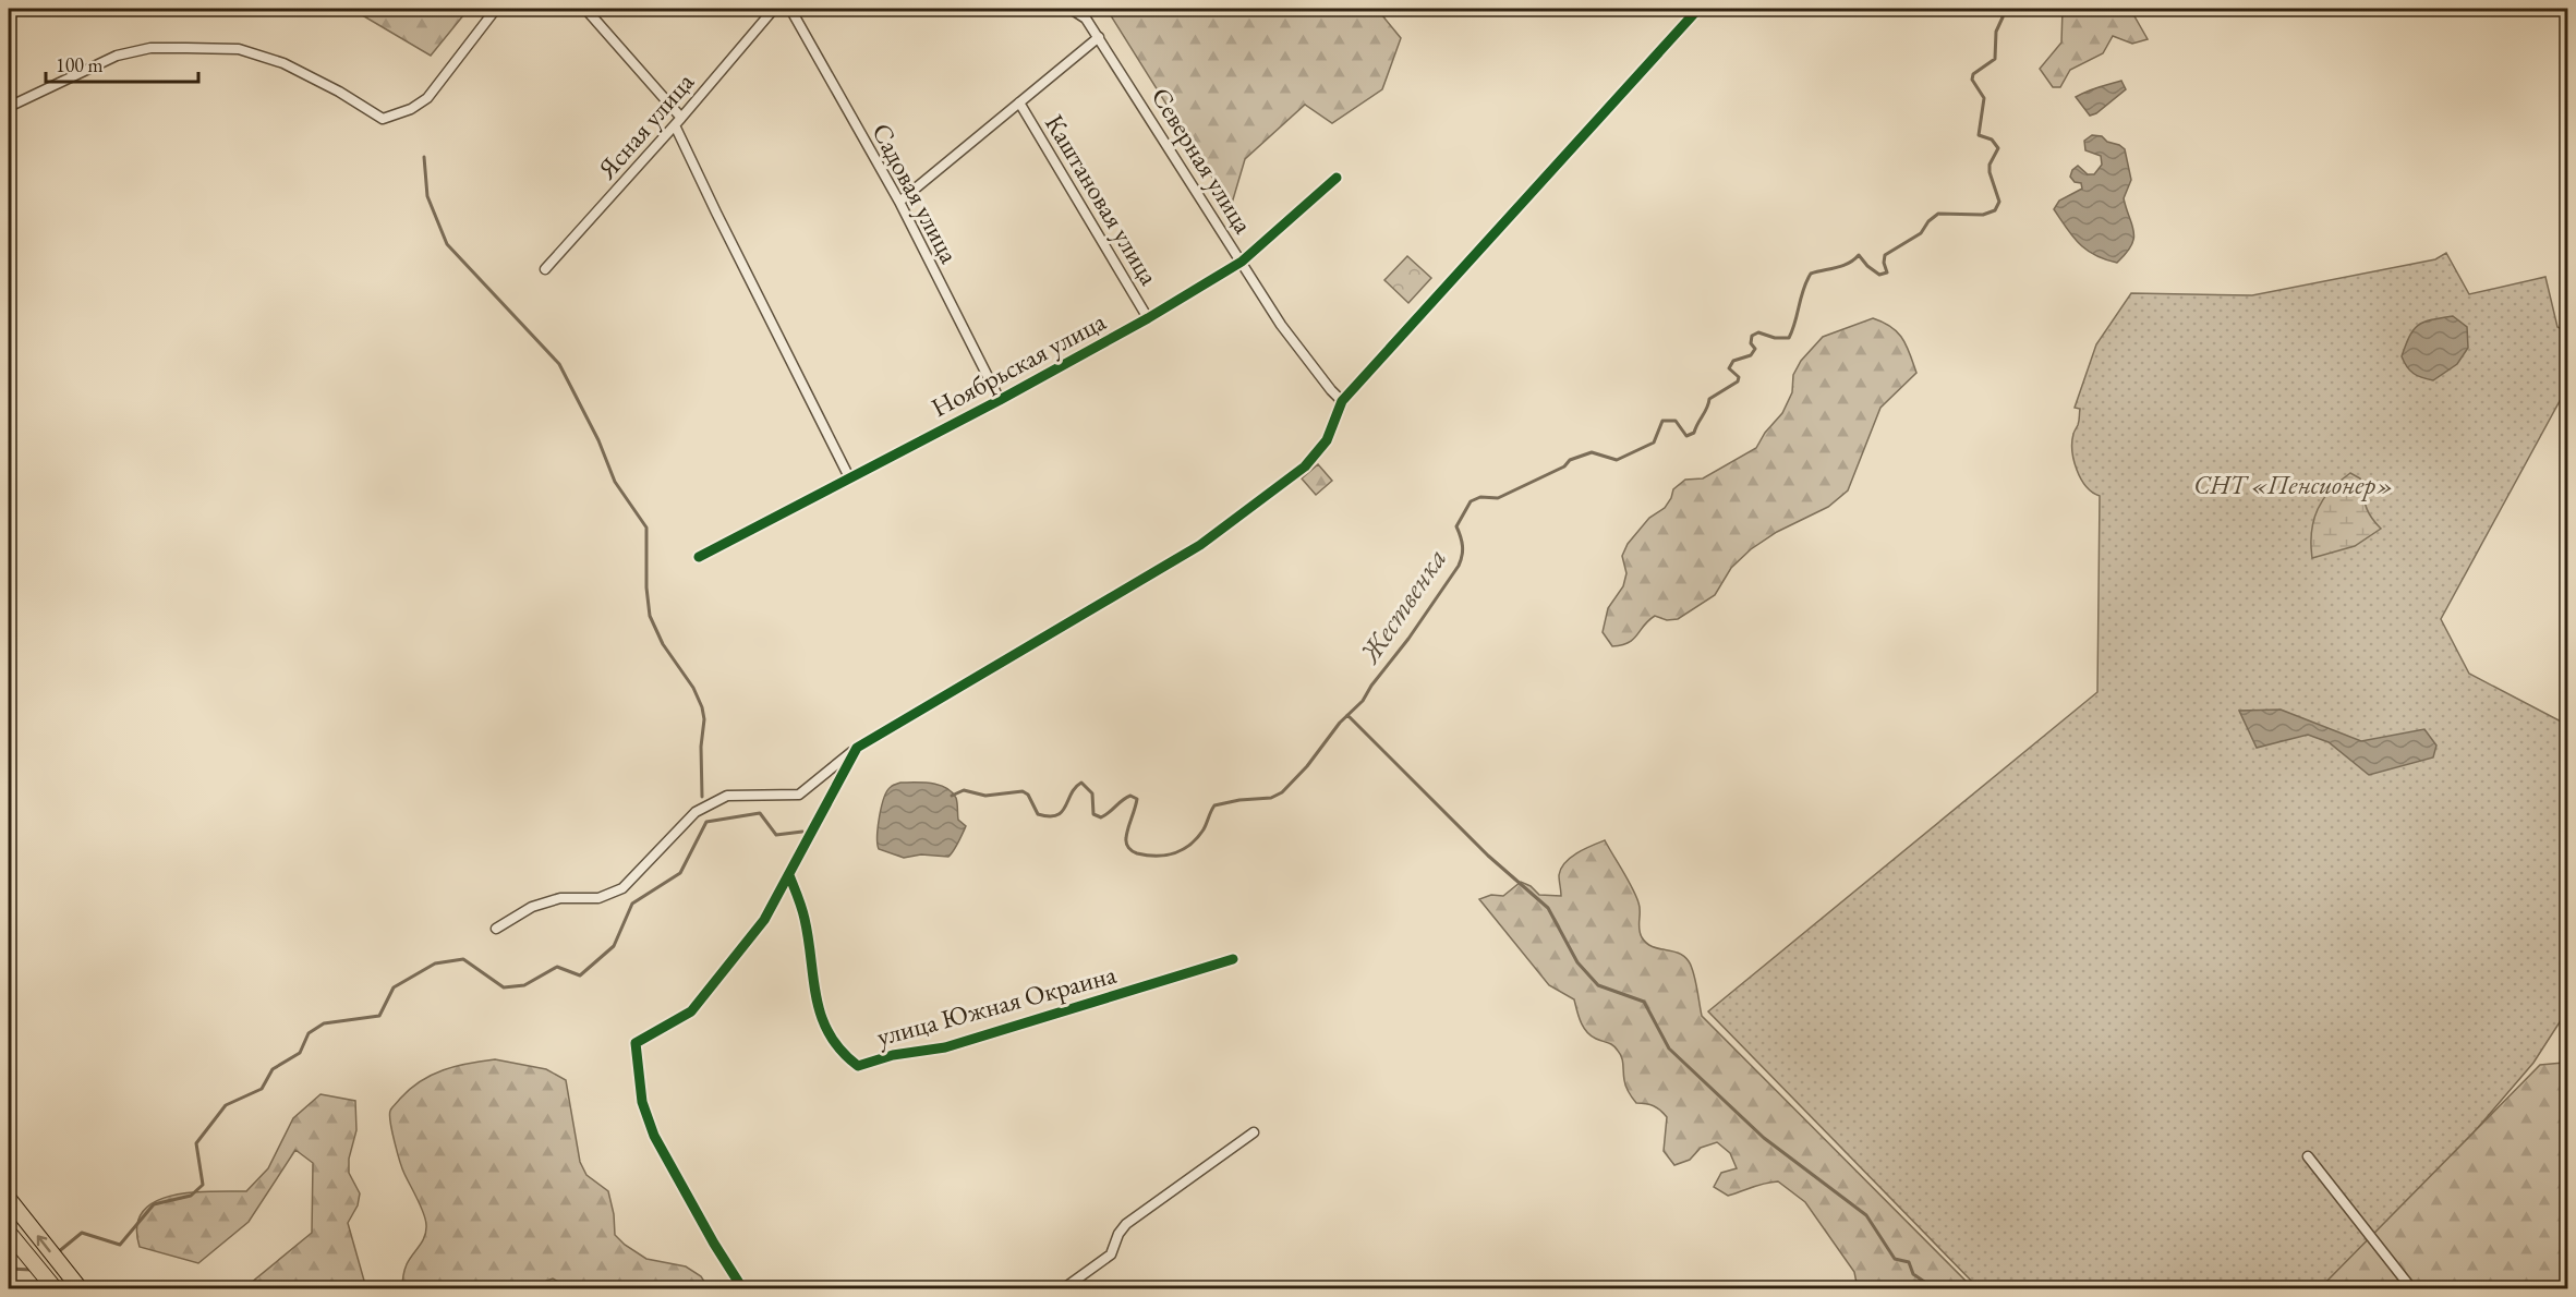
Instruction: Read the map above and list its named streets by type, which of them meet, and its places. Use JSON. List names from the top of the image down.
{
  "streets": {
    "street": [
      "Ясная улица",
      "Северная улица",
      "Садовая улица",
      "Каштановая улица",
      "Ноябрьская улица",
      "улица Южная Окраина"
    ]
  },
  "crossings": [
    ["Северная улица", "Ноябрьская улица"],
    ["Садовая улица", "Ноябрьская улица"],
    ["Каштановая улица", "Ноябрьская улица"]
  ],
  "water": ["Жественка"],
  "parks": ["СНТ «Пенсионер»"],
  "scale_bar": "100 m"
}
